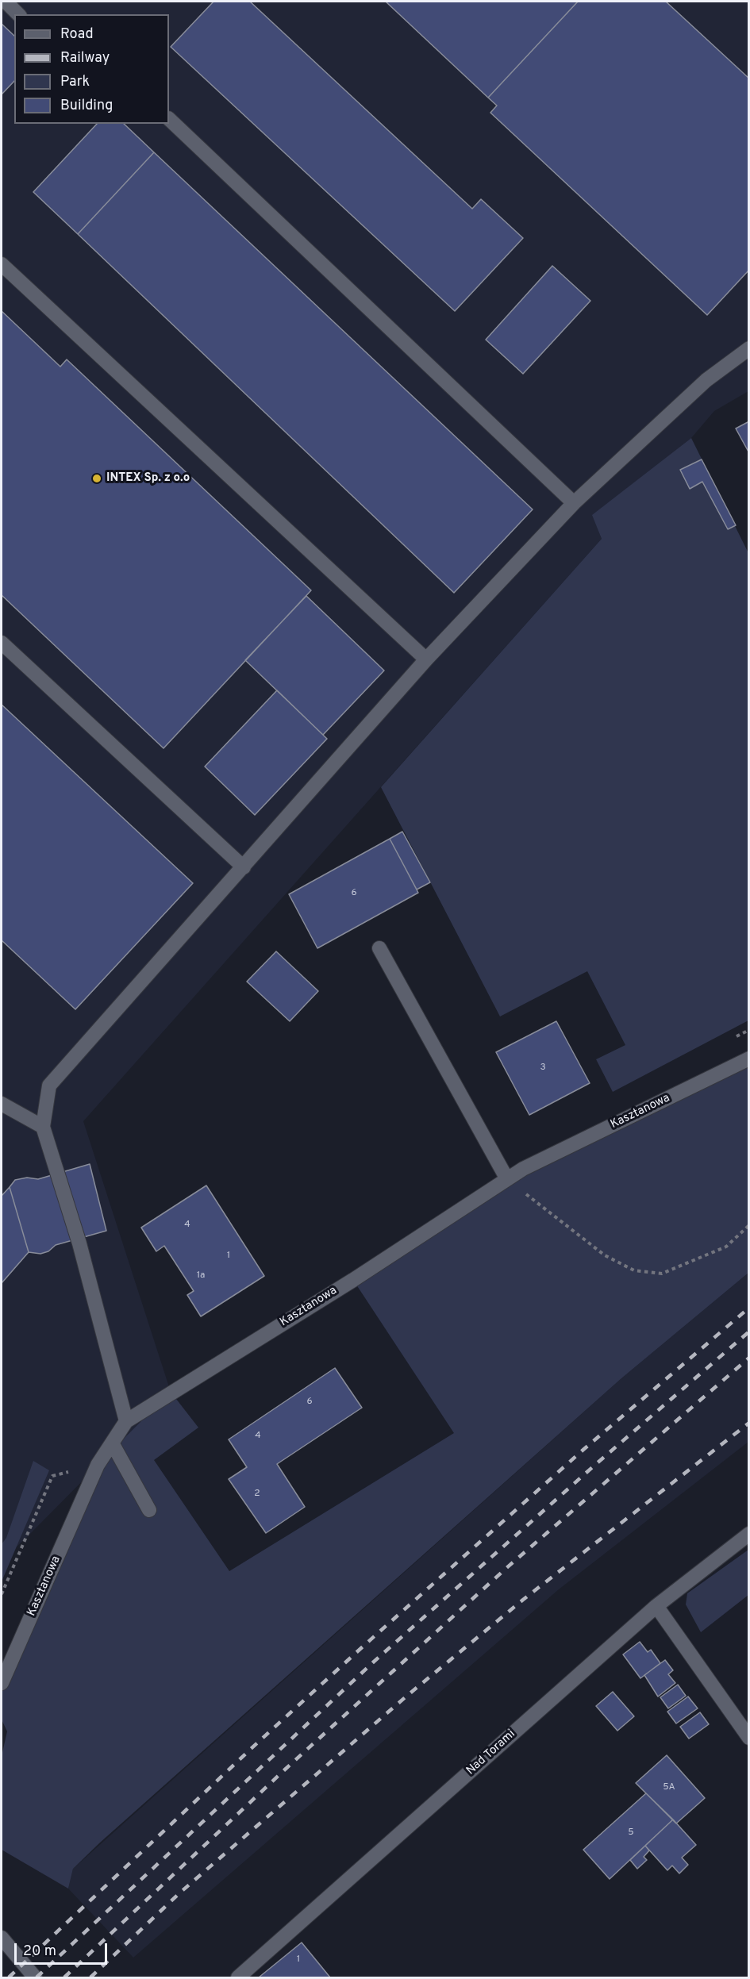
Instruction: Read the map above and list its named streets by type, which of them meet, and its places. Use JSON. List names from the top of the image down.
{
  "streets": {
    "street": ["Kasztanowa", "Nad Torami"]
  },
  "places": ["INTEX Sp. z o.o"],
  "house_numbers": [
    "6",
    "3",
    "4",
    "1",
    "1a",
    "6",
    "4",
    "2",
    "5A",
    "5",
    "1"
  ],
  "legend": [
    "Road",
    "Railway",
    "Park",
    "Building"
  ],
  "scale_bar": "20 m"
}
